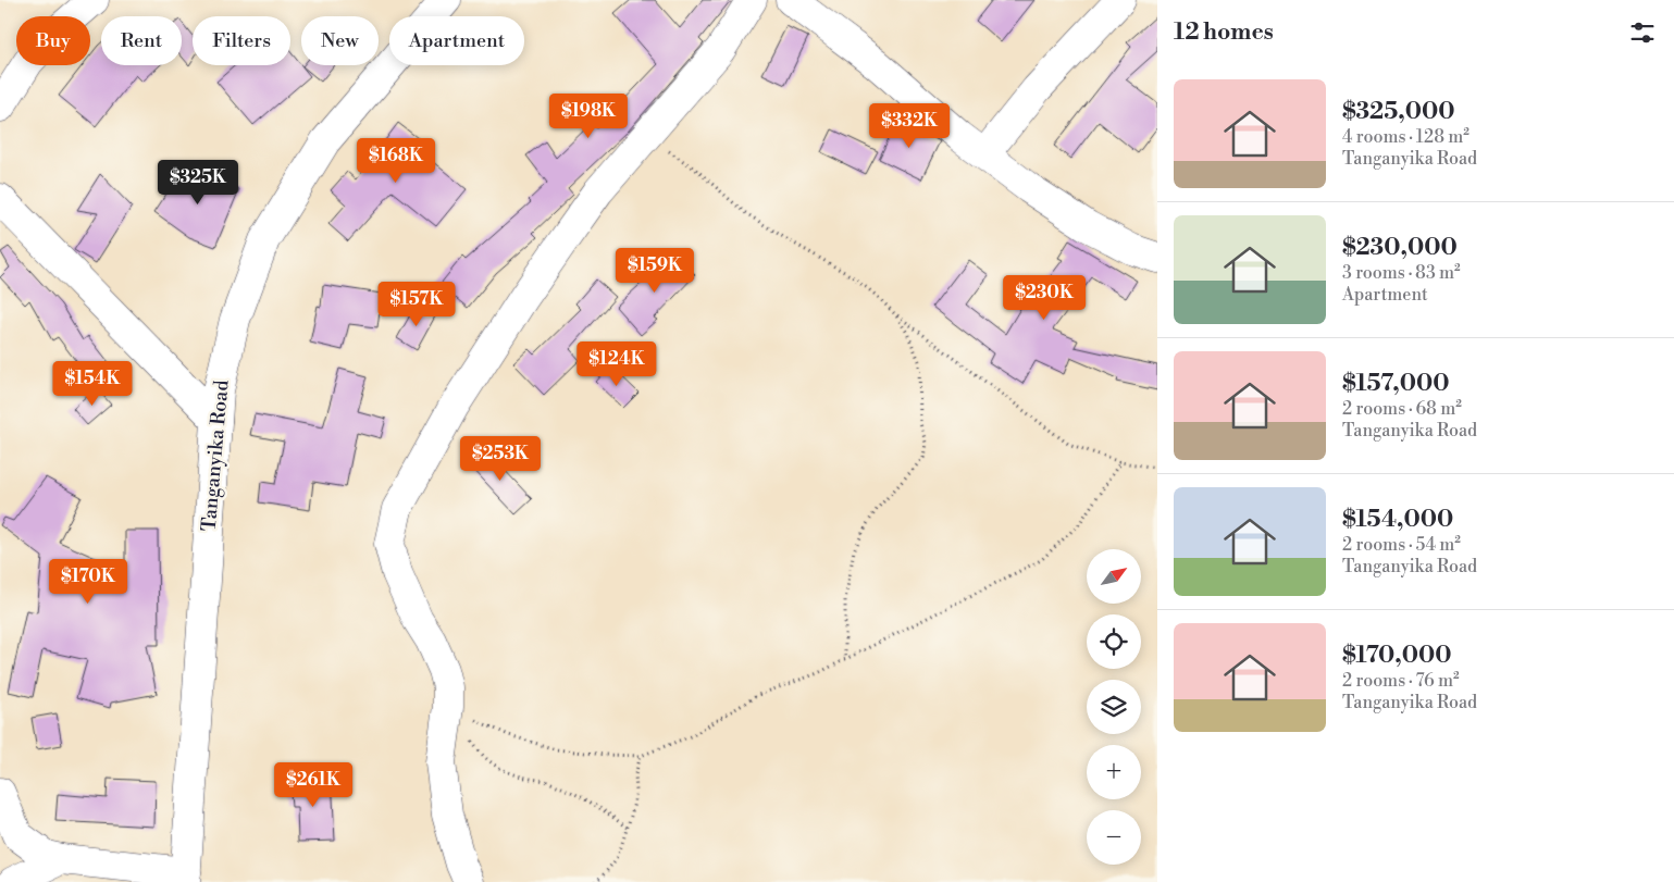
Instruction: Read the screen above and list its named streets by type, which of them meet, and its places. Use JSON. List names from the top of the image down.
{
  "streets": {
    "street": ["Tanganyika Road"]
  },
  "north": "top right",
  "page": {
    "heading": "12 homes",
    "chip": [
      "Buy",
      "Rent",
      "Filters",
      "New",
      "Apartment"
    ],
    "list": [
      {
        "name": "$325,000",
        "note": "4 rooms · 128 m² · Tanganyika Road"
      },
      {
        "name": "$230,000",
        "note": "3 rooms · 83 m² · Apartment"
      },
      {
        "name": "$157,000",
        "note": "2 rooms · 68 m² · Tanganyika Road"
      },
      {
        "name": "$154,000",
        "note": "2 rooms · 54 m² · Tanganyika Road"
      },
      {
        "name": "$170,000",
        "note": "2 rooms · 76 m² · Tanganyika Road"
      }
    ],
    "price": [
      "$198K",
      "$332K",
      "$168K",
      "$325K",
      "$159K",
      "$230K",
      "$157K",
      "$124K",
      "$154K",
      "$253K",
      "$170K",
      "$261K"
    ],
    "map_buttons": ["+", "−"]
  }
}
